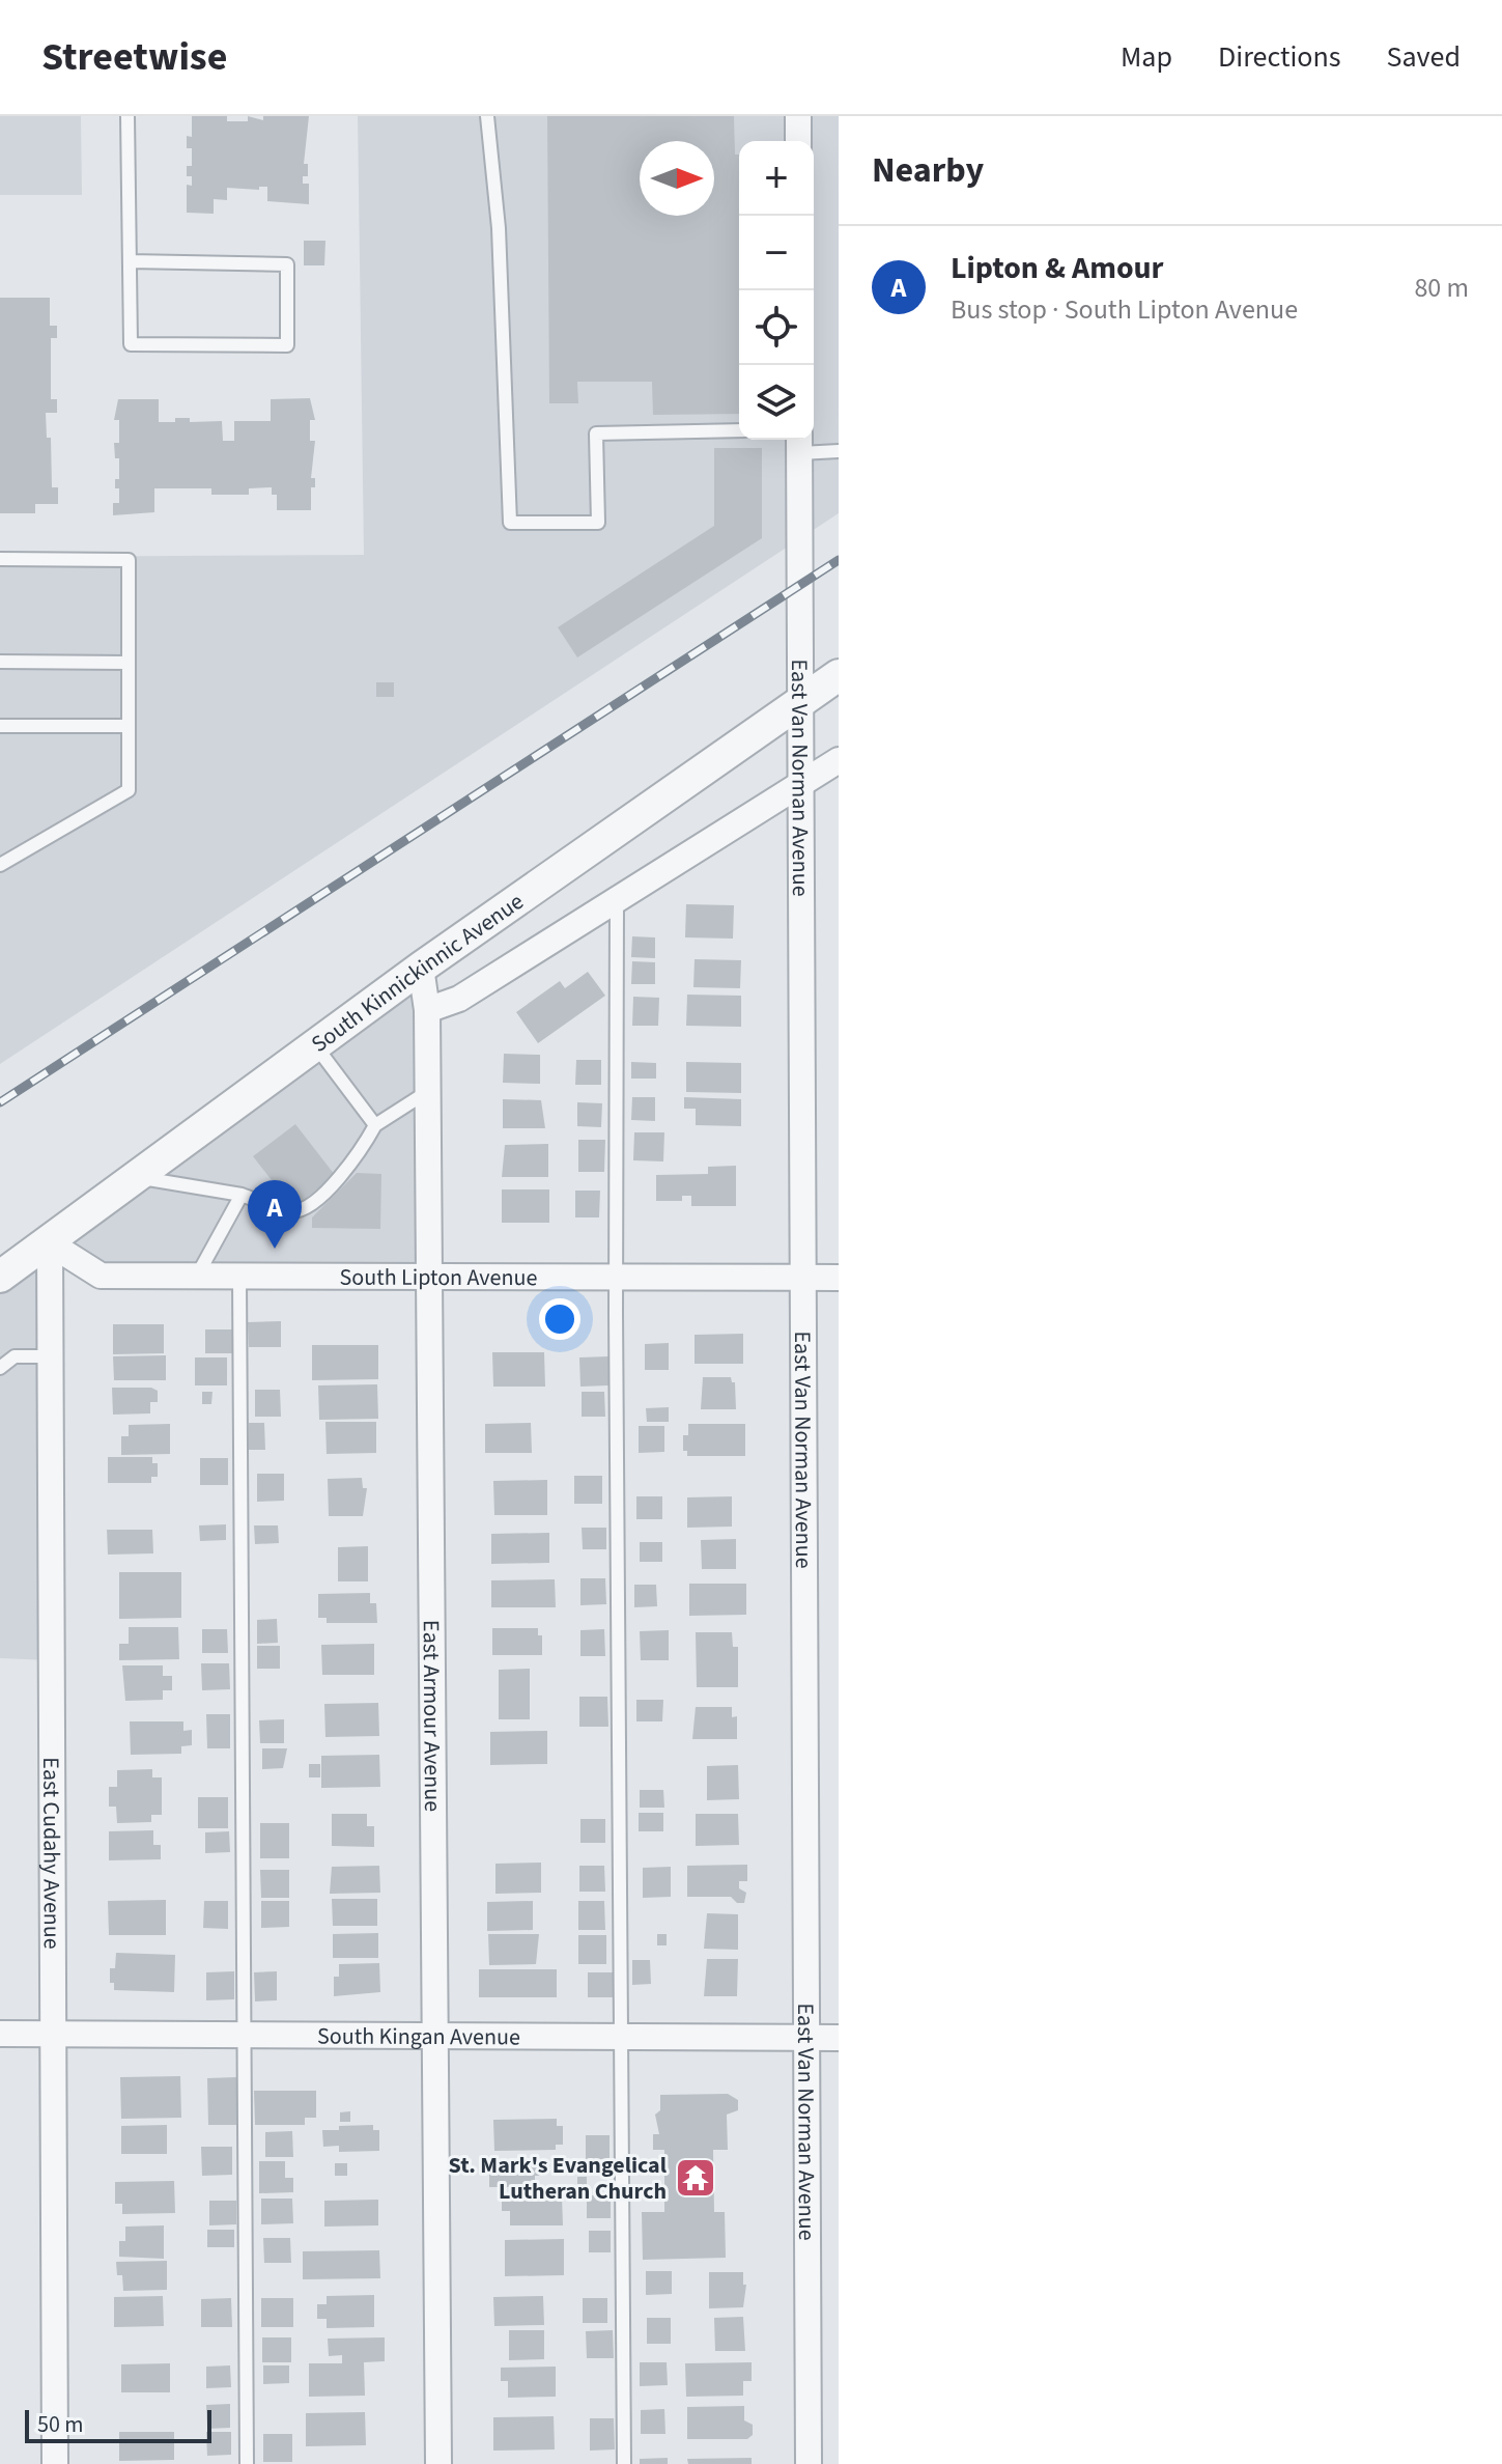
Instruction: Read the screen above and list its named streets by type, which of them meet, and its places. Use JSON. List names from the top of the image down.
{
  "streets": {
    "street": [
      "East Van Norman Avenue",
      "South Kinnickinnic Avenue",
      "South Lipton Avenue",
      "East Armour Avenue",
      "East Cudahy Avenue",
      "South Kingan Avenue"
    ]
  },
  "crossings": [
    ["East Van Norman Avenue", "South Kinnickinnic Avenue"],
    ["East Van Norman Avenue", "South Lipton Avenue"],
    ["East Van Norman Avenue", "South Kingan Avenue"],
    ["South Kinnickinnic Avenue", "South Lipton Avenue"],
    ["South Kinnickinnic Avenue", "East Armour Avenue"],
    ["South Kinnickinnic Avenue", "East Cudahy Avenue"],
    ["South Lipton Avenue", "East Armour Avenue"],
    ["South Lipton Avenue", "East Cudahy Avenue"],
    ["East Armour Avenue", "South Kingan Avenue"],
    ["East Cudahy Avenue", "South Kingan Avenue"]
  ],
  "places": {
    "temple": ["St. Mark's Evangelical Lutheran Church"]
  },
  "scale_bar": "50 m",
  "north": "right",
  "page": {
    "header": "Streetwise",
    "nav": ["Map", "Directions", "Saved"],
    "heading": "Nearby",
    "map_buttons": ["+", "−"],
    "list": [
      {
        "mark": "A",
        "name": "Lipton & Amour",
        "note": "Bus stop · South Lipton Avenue",
        "value": "80 m"
      }
    ],
    "pins": "A",
    "scale": "50 m"
  }
}
